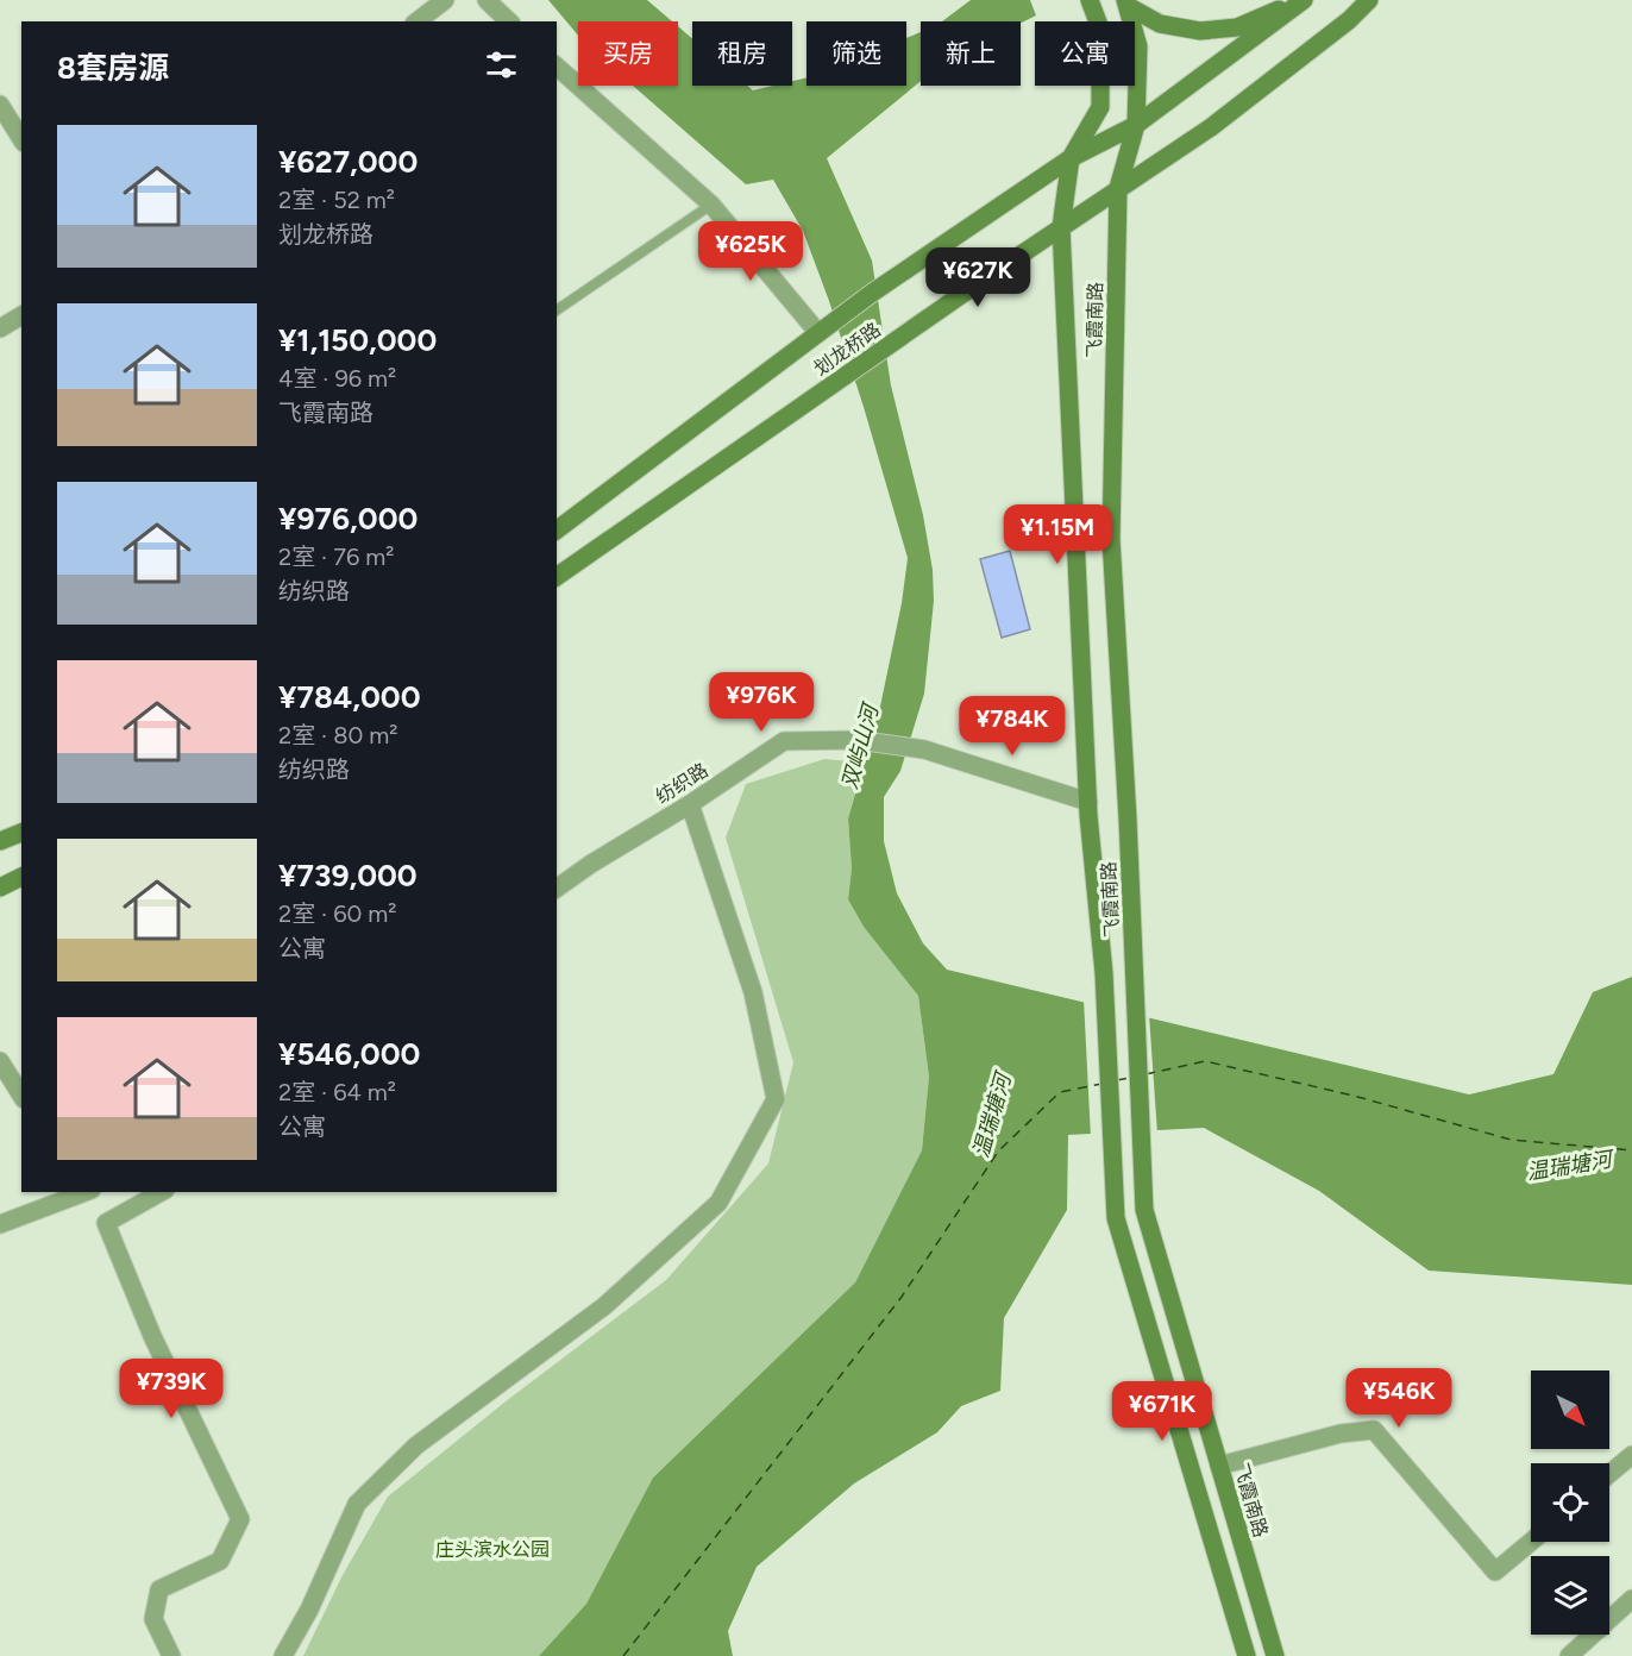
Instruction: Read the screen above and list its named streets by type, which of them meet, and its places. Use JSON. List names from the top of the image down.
{
  "streets": {
    "main road": ["飞霞南路", "划龙桥路"],
    "street": ["纺织路"]
  },
  "crossings": [
    ["飞霞南路", "划龙桥路"],
    ["飞霞南路", "纺织路"]
  ],
  "water": ["双屿山河", "温瑞塘河"],
  "parks": ["庄头滨水公园"],
  "north": "bottom right",
  "page": {
    "chip": [
      "买房",
      "租房",
      "筛选",
      "新上",
      "公寓"
    ],
    "heading": "8套房源",
    "list": [
      {
        "name": "¥627,000",
        "note": "2室 · 52 m² · 划龙桥路"
      },
      {
        "name": "¥1,150,000",
        "note": "4室 · 96 m² · 飞霞南路"
      },
      {
        "name": "¥976,000",
        "note": "2室 · 76 m² · 纺织路"
      },
      {
        "name": "¥784,000",
        "note": "2室 · 80 m² · 纺织路"
      },
      {
        "name": "¥739,000",
        "note": "2室 · 60 m² · 公寓"
      },
      {
        "name": "¥546,000",
        "note": "2室 · 64 m² · 公寓"
      }
    ],
    "price": [
      "¥625K",
      "¥627K",
      "¥1.15M",
      "¥976K",
      "¥784K",
      "¥739K",
      "¥546K",
      "¥671K"
    ]
  }
}
